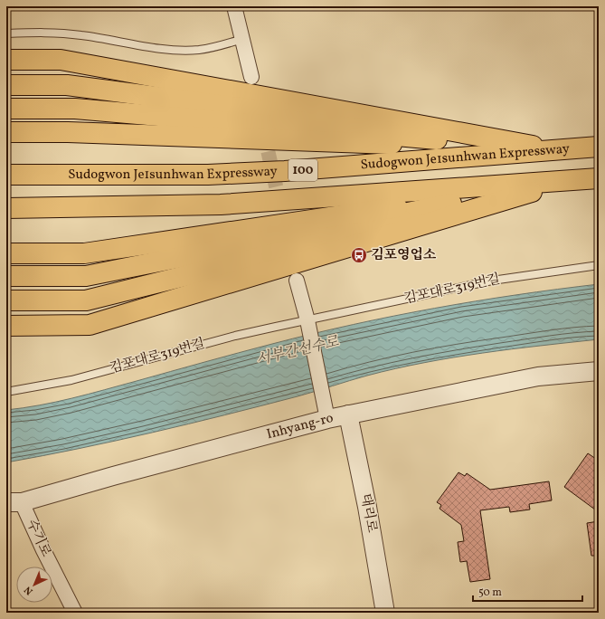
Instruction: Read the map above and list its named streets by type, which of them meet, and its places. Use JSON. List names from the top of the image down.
{
  "streets": {
    "highway": ["Sudogwon Je1sunhwan Expressway", "100"],
    "street": ["Inhyang-ro", "태리로", "수기로"],
    "lane": ["김포대로319번길"]
  },
  "crossings": [
    ["Inhyang-ro", "태리로"],
    ["Inhyang-ro", "수기로"]
  ],
  "water": ["서부간선수로"],
  "places": {
    "bus stop": ["김포영업소"]
  },
  "scale_bar": "50 m",
  "north": "bottom left"
}
